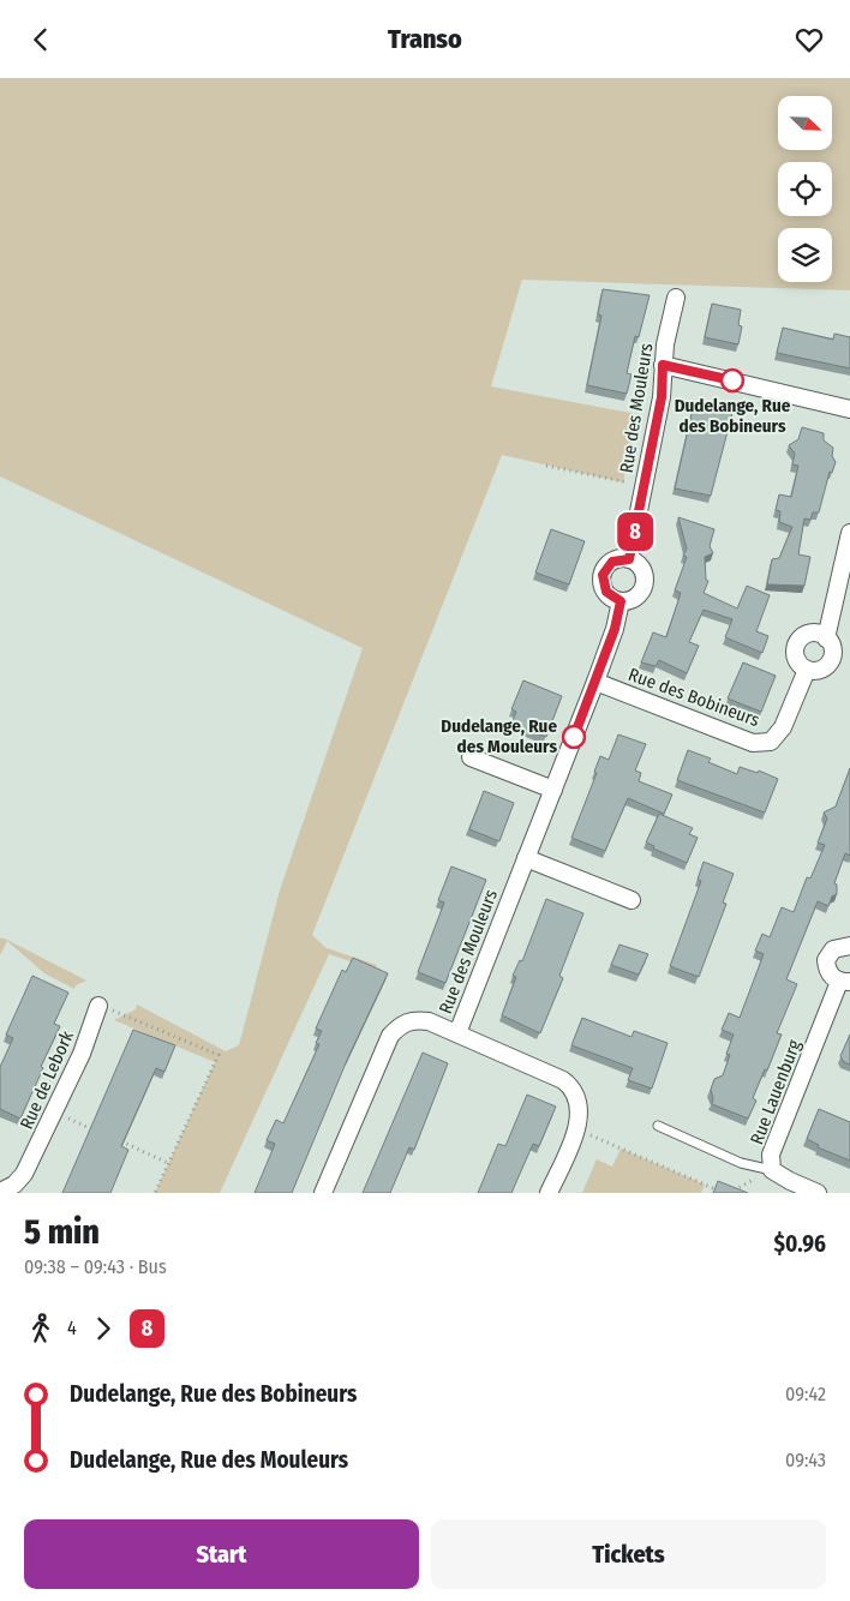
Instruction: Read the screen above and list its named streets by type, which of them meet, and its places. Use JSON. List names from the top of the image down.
{
  "streets": {
    "street": [
      "Rue des Mouleurs",
      "Rue des Bobineurs",
      "Rue de Lebork",
      "Rue Lauenburg"
    ]
  },
  "crossings": [
    ["Rue des Mouleurs", "Rue des Bobineurs"]
  ],
  "places": ["Dudelange, Rue des Bobineurs", "Dudelange, Rue des Mouleurs"],
  "lines": ["bus line 8"],
  "north": "bottom right",
  "page": {
    "header": "Transo",
    "on_map": "8",
    "heading": ["5 min", "09:38 – 09:43 · Bus", "$0.96"],
    "legs": ["4", "8"],
    "list": [
      {
        "name": "Dudelange, Rue des Bobineurs",
        "value": "09:42"
      },
      {
        "name": "Dudelange, Rue des Mouleurs",
        "value": "09:43"
      }
    ],
    "buttons": ["Start", "Tickets"]
  }
}
